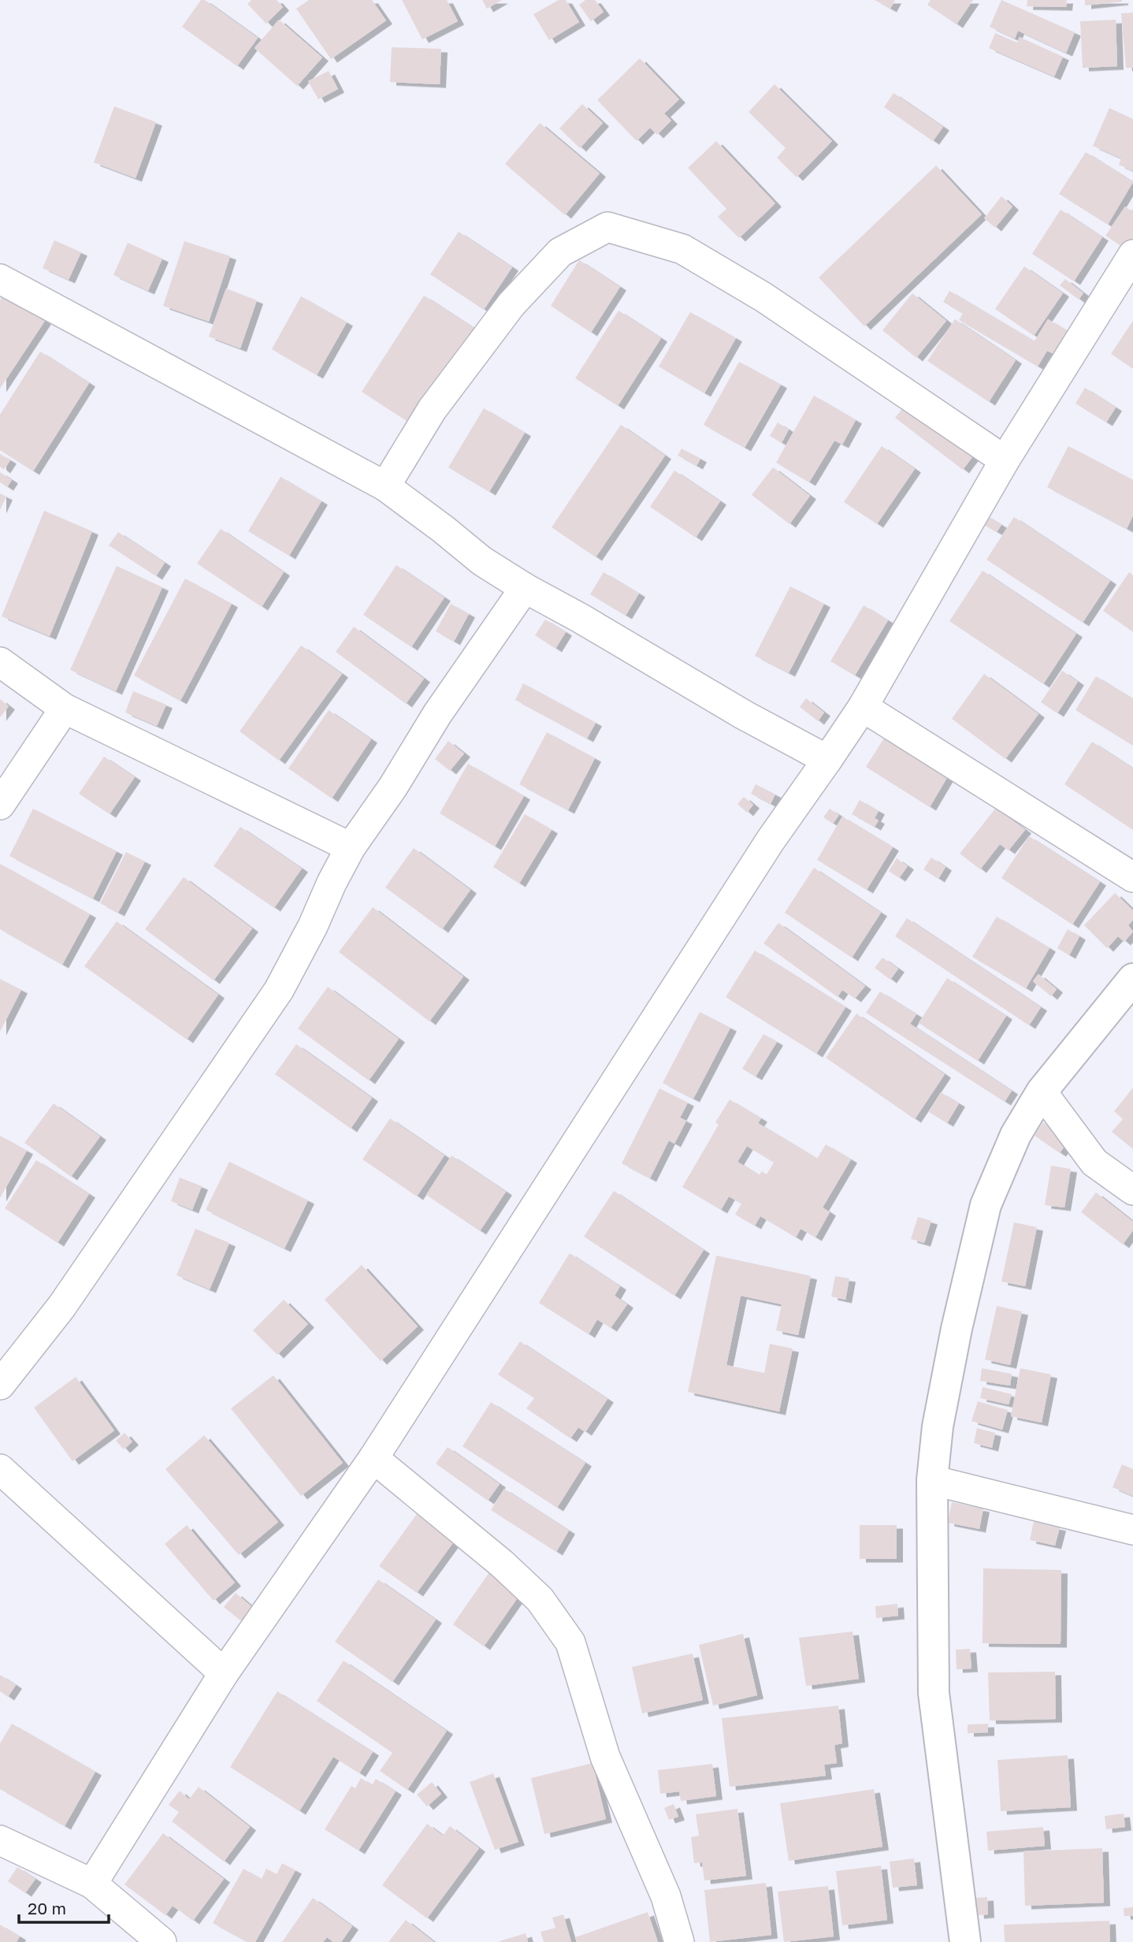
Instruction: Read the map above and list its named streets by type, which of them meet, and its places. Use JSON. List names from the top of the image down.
{
  "scale_bar": "20 m"
}
